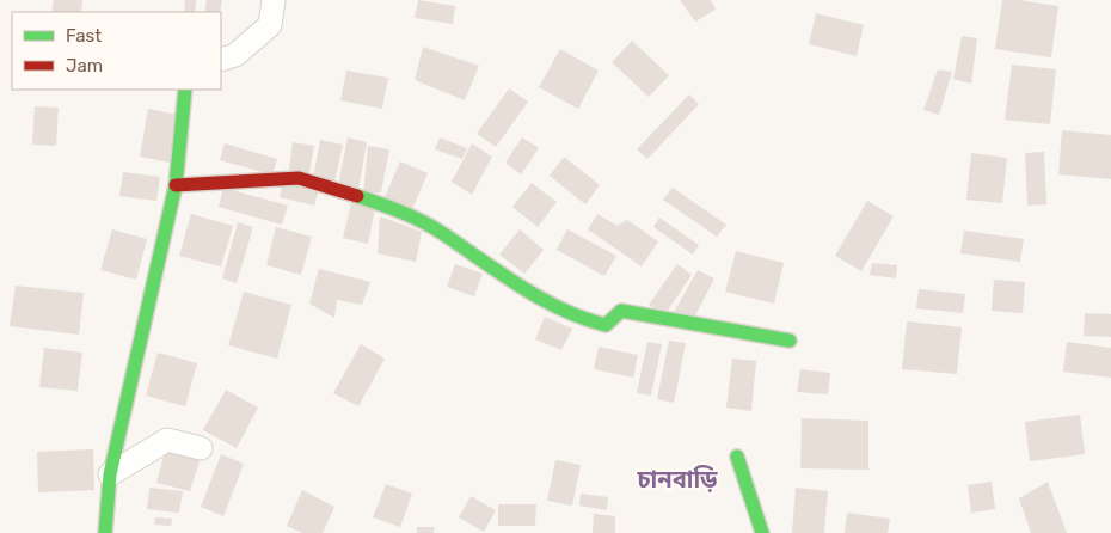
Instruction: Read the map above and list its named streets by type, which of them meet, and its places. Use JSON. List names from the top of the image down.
{
  "districts": ["চানবাড়ি"],
  "legend": ["Fast", "Jam"]
}
